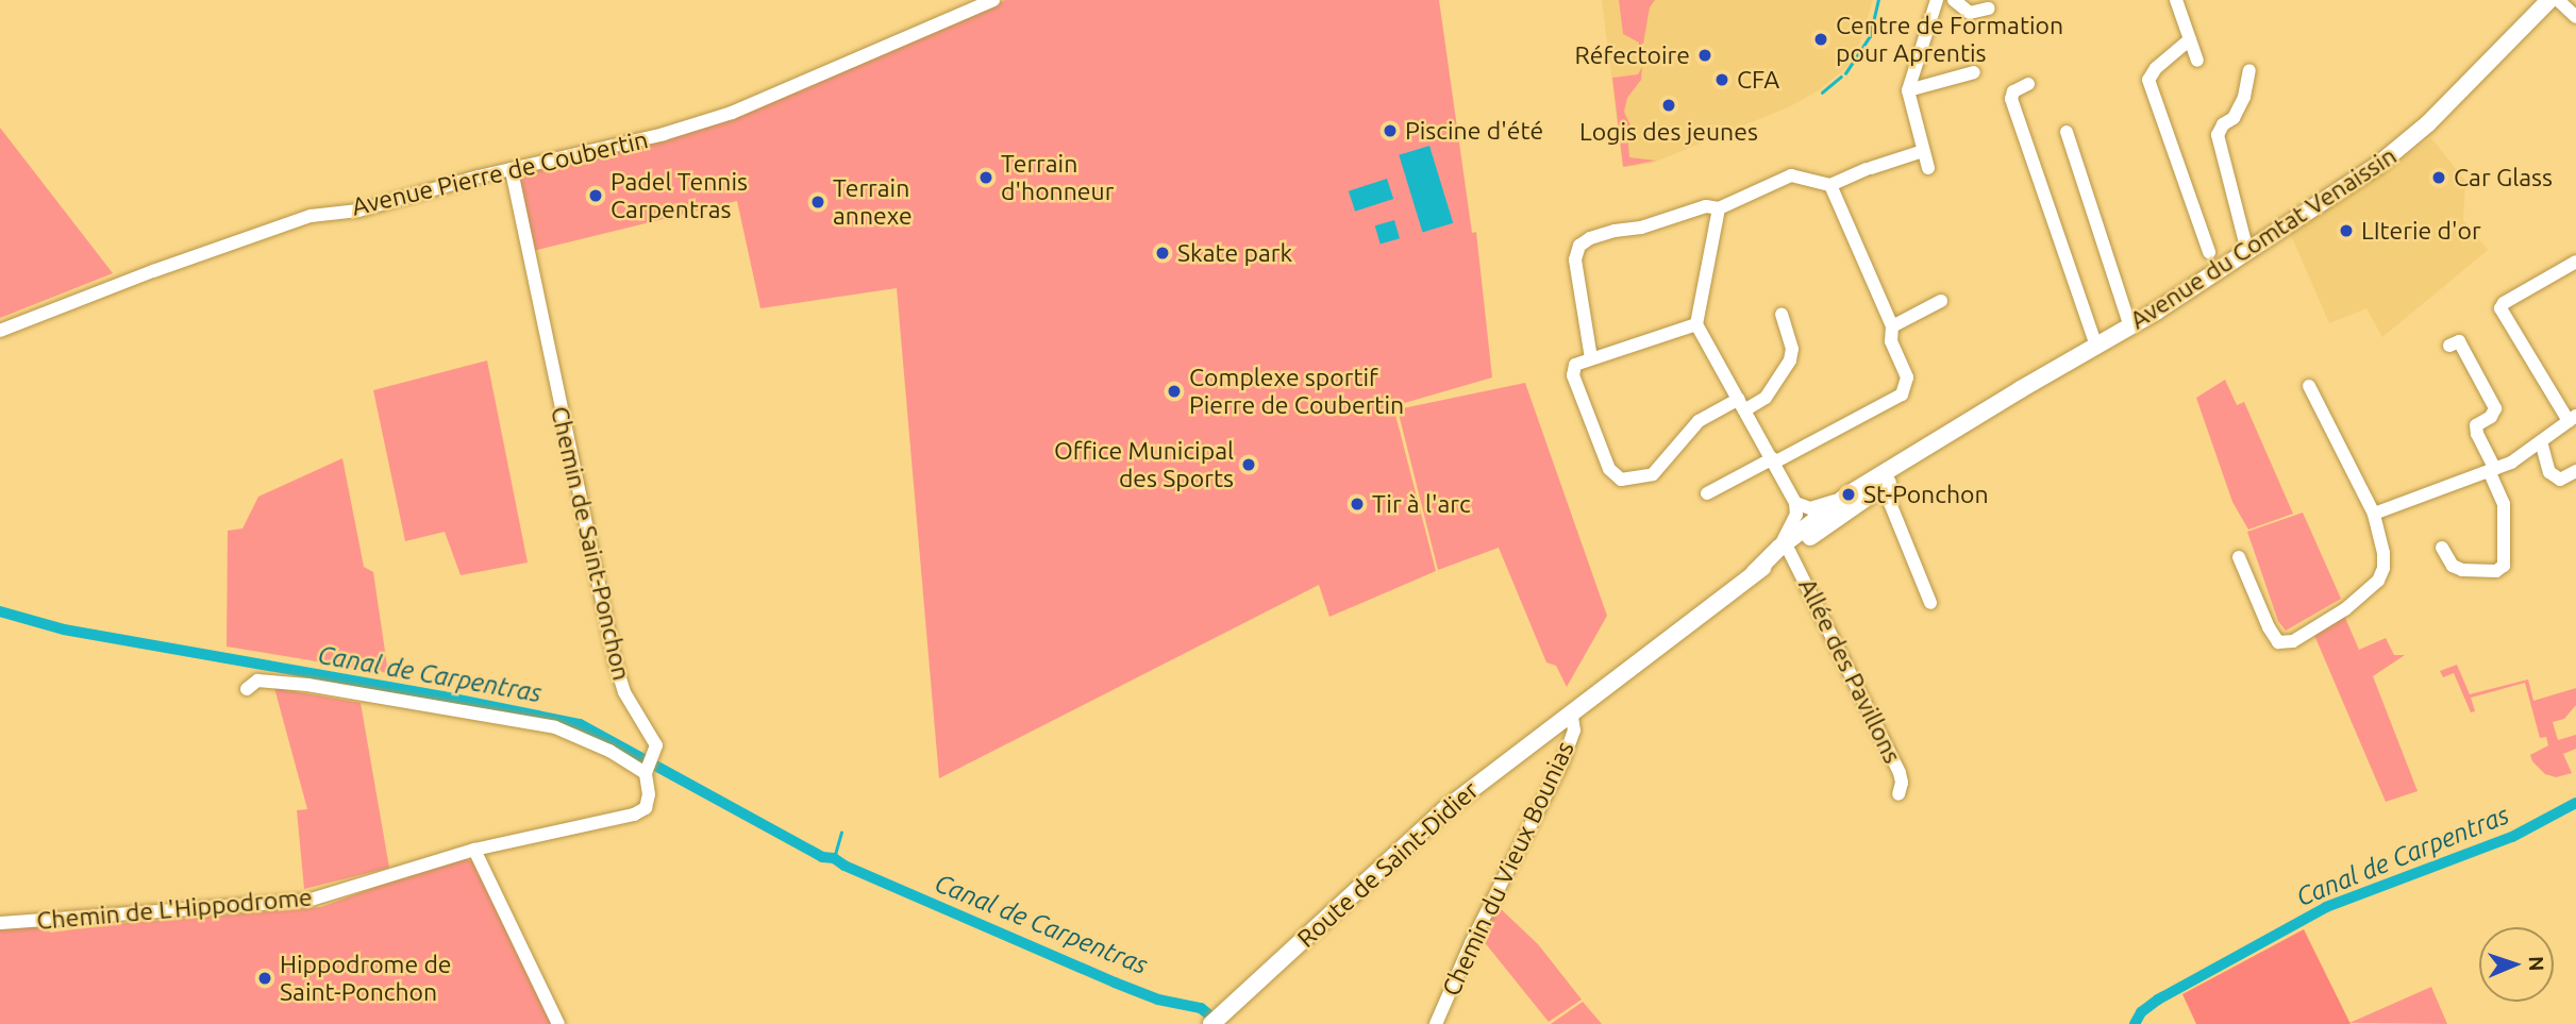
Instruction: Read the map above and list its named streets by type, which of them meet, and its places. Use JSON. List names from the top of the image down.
{
  "streets": {
    "main road": ["Avenue du Comtat Venaissin", "Route de Saint-Didier"],
    "street": [
      "Avenue Pierre de Coubertin",
      "Chemin de Saint-Ponchon",
      "Allée des Pavillons",
      "Chemin du Vieux Bounias",
      "Chemin de L'Hippodrome"
    ]
  },
  "crossings": [
    ["Avenue Pierre de Coubertin", "Chemin de Saint-Ponchon"],
    ["Avenue du Comtat Venaissin", "Allée des Pavillons"],
    ["Avenue du Comtat Venaissin", "Route de Saint-Didier"],
    ["Avenue du Comtat Venaissin", "Chemin du Vieux Bounias"],
    ["Chemin de Saint-Ponchon", "Chemin de L'Hippodrome"],
    ["Route de Saint-Didier", "Chemin du Vieux Bounias"]
  ],
  "water": ["Canal de Carpentras"],
  "places": [
    "Centre de Formation pour Aprentis",
    "Réfectoire",
    "CFA",
    "Logis des jeunes",
    "Piscine d'été",
    "Terrain d'honneur",
    "Car Glass",
    "Padel Tennis Carpentras",
    "Terrain annexe",
    "LIterie d'or",
    "Skate park",
    "Complexe sportif Pierre de Coubertin",
    "Office Municipal des Sports",
    "St-Ponchon",
    "Tir à l'arc",
    "Hippodrome de Saint-Ponchon"
  ],
  "north": "right"
}
